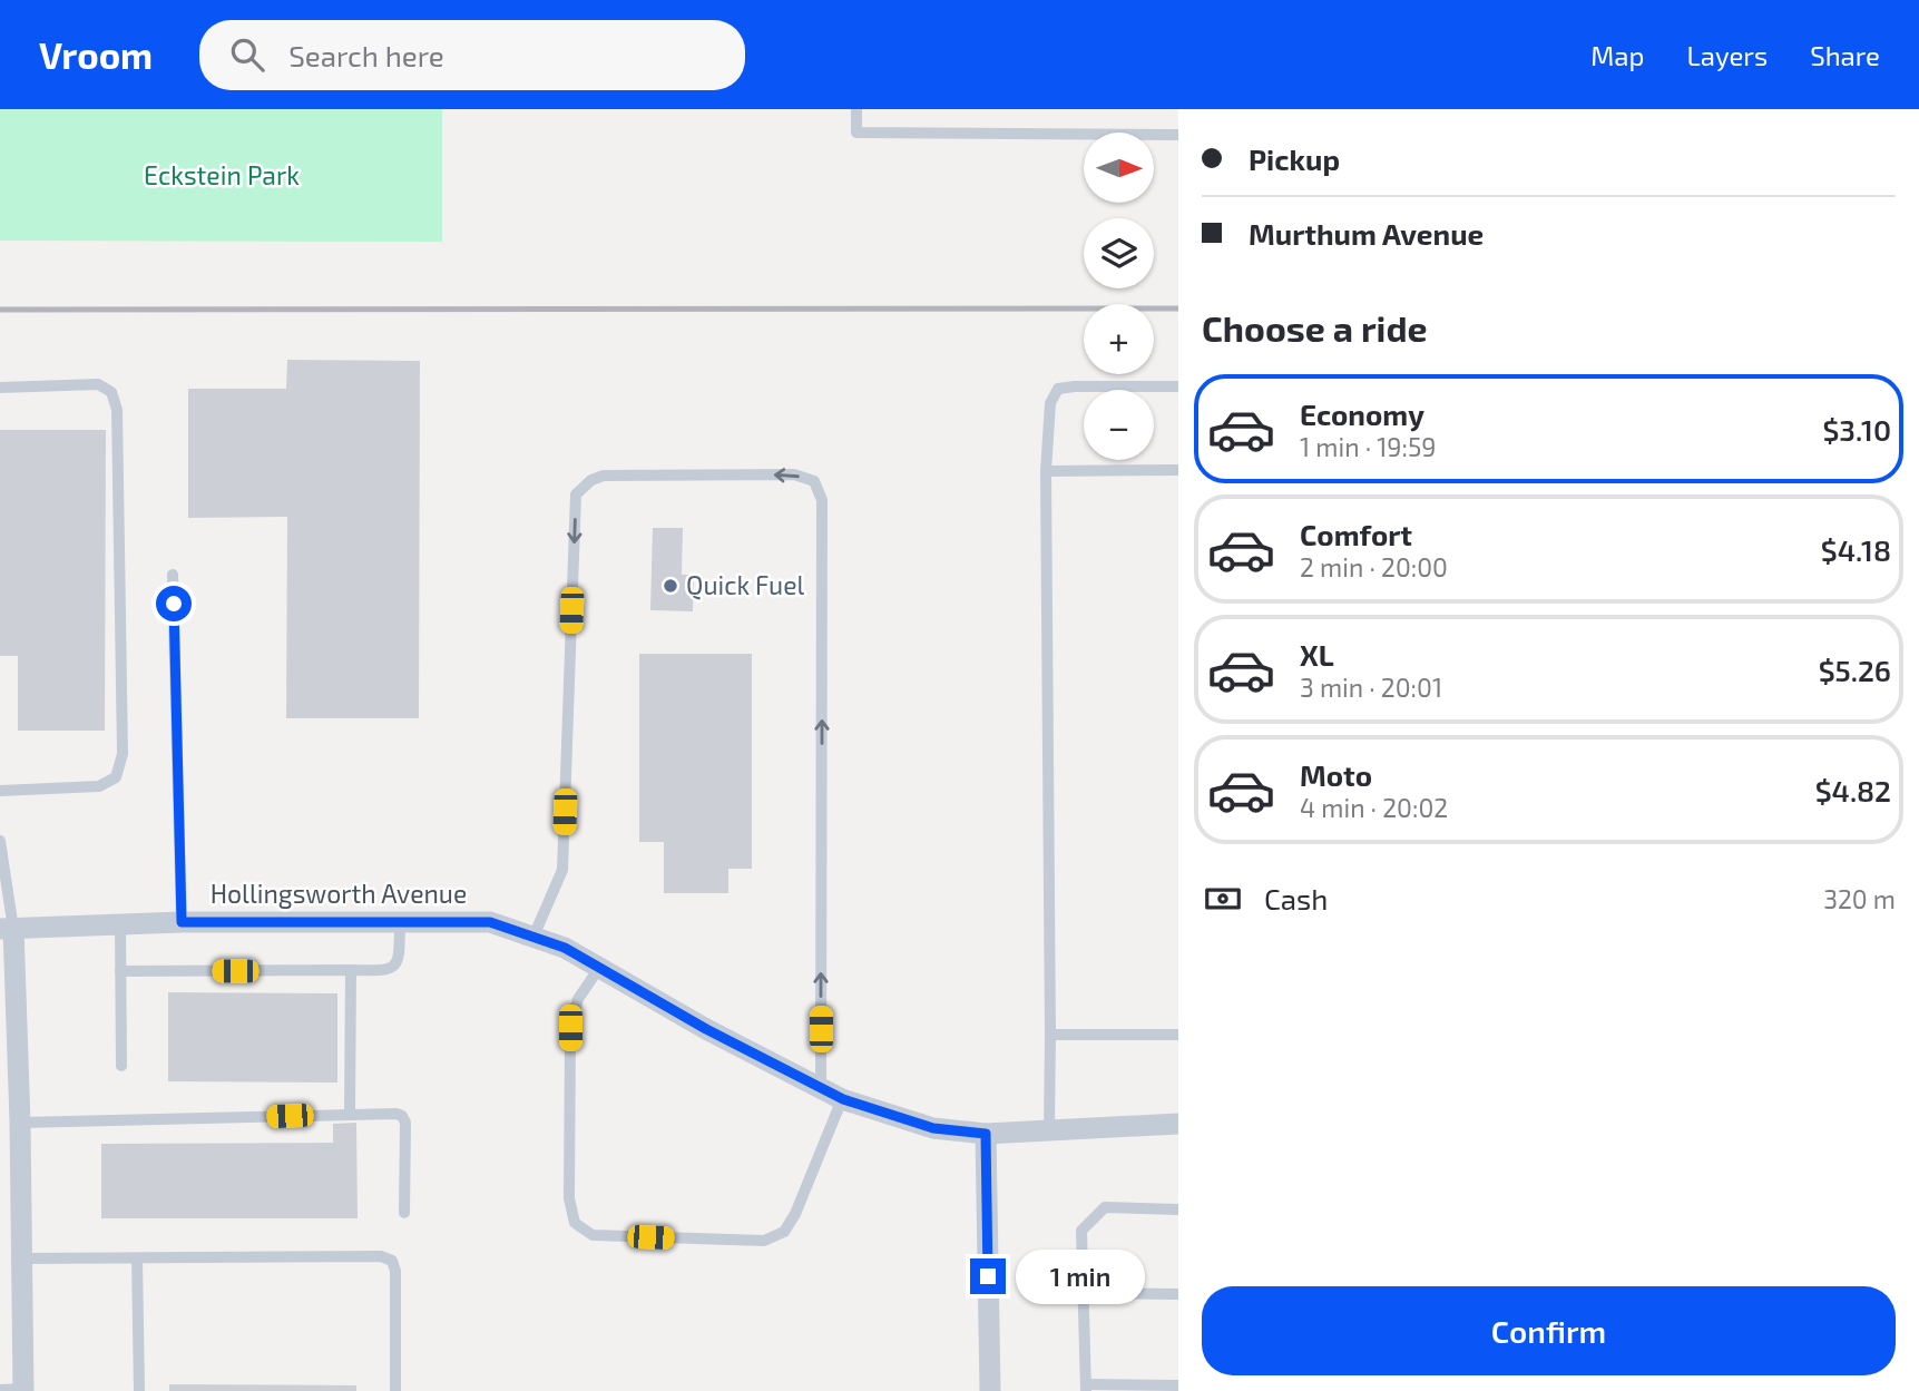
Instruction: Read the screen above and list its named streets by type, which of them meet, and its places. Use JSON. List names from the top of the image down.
{
  "streets": {
    "street": ["Hollingsworth Avenue"]
  },
  "parks": ["Eckstein Park"],
  "places": ["Quick Fuel"],
  "north": "right",
  "page": {
    "header": "Vroom",
    "search": "Search here",
    "nav": ["Map", "Layers", "Share"],
    "banner": ["Pickup", "Murthum Avenue"],
    "map_buttons": ["+", "−"],
    "heading": "Choose a ride",
    "list": [
      {
        "name": "Economy",
        "note": "1 min · 19:59",
        "value": "$3.10"
      },
      {
        "name": "Comfort",
        "note": "2 min · 20:00",
        "value": "$4.18"
      },
      {
        "name": "XL",
        "note": "3 min · 20:01",
        "value": "$5.26"
      },
      {
        "name": "Moto",
        "note": "4 min · 20:02",
        "value": "$4.82"
      }
    ],
    "pay": ["Cash", "320 m"],
    "bubble": "1 min",
    "buttons": "Confirm"
  }
}
